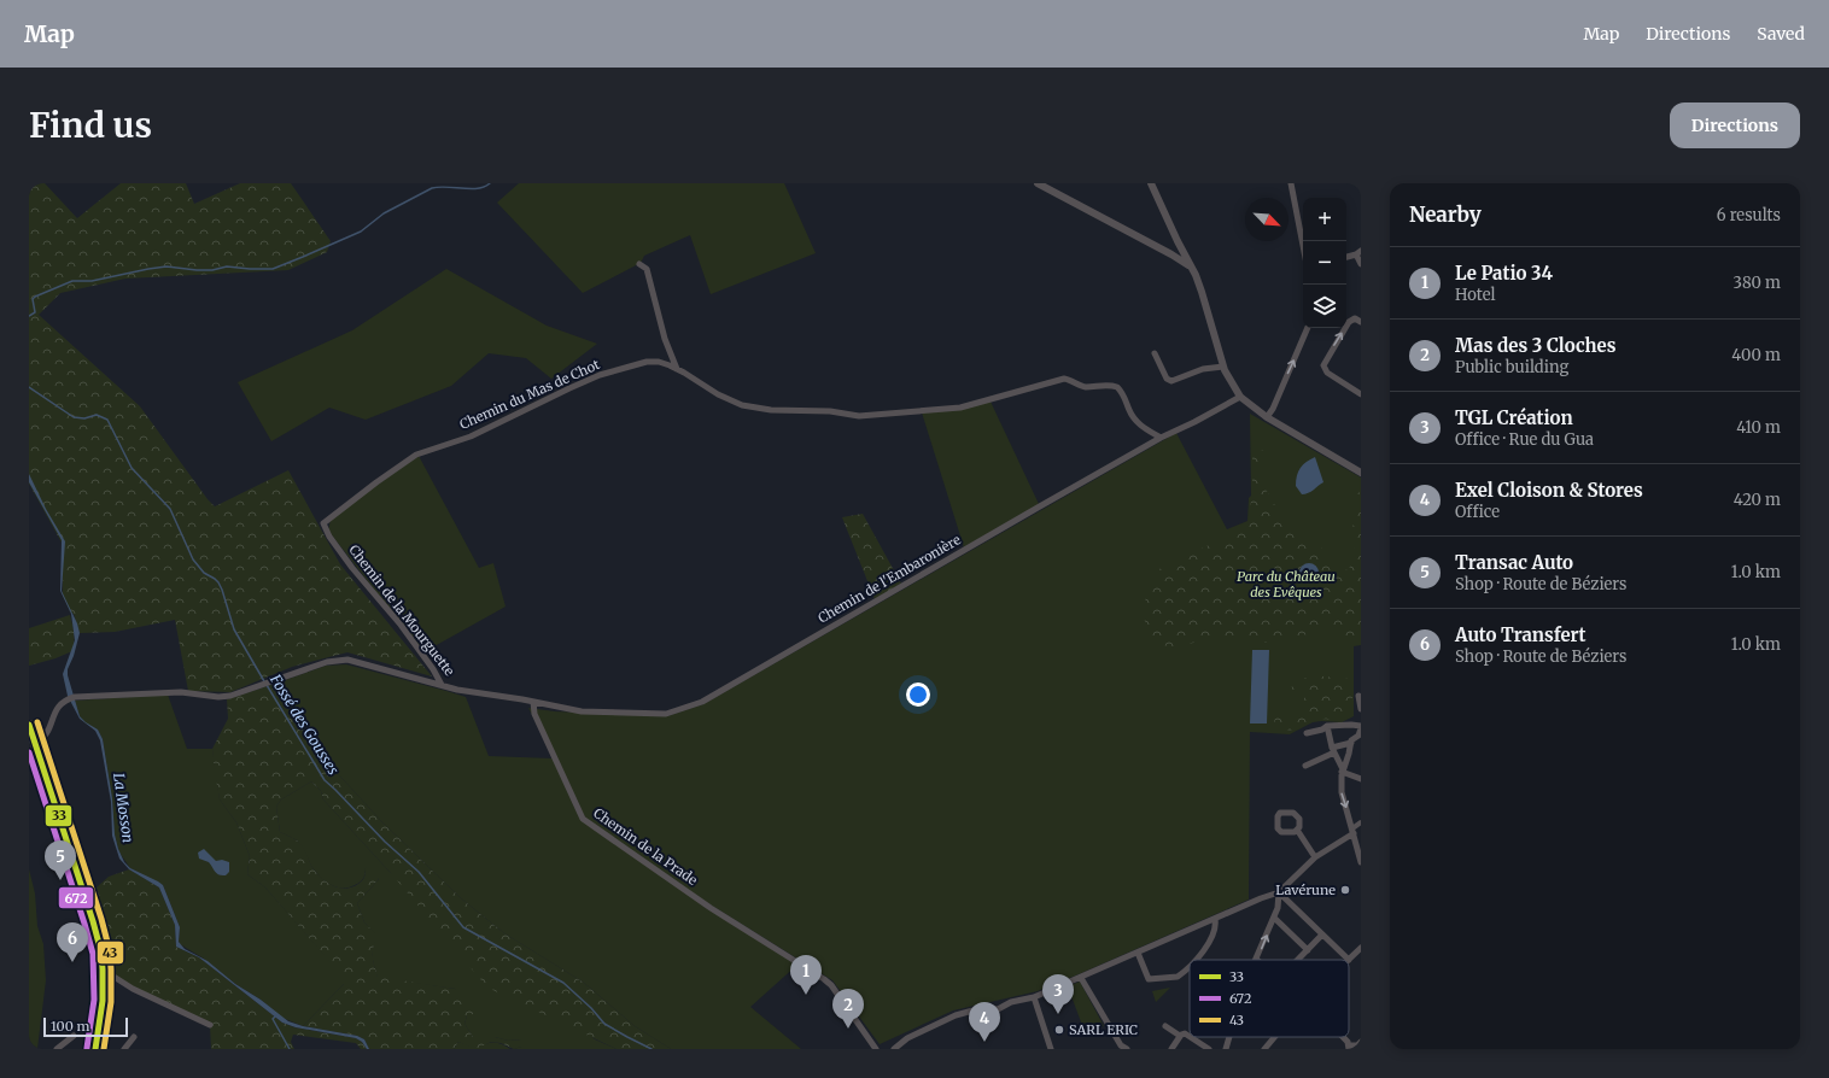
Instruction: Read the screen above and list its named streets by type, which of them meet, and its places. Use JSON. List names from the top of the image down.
{
  "streets": {
    "street": [
      "Chemin du Mas de Chot",
      "Chemin de l'Embaronière",
      "Chemin de la Mourguette",
      "Chemin de la Prade"
    ]
  },
  "crossings": [
    ["Chemin du Mas de Chot", "Chemin de l'Embaronière"],
    ["Chemin du Mas de Chot", "Chemin de la Mourguette"],
    ["Chemin de l'Embaronière", "Chemin de la Mourguette"],
    ["Chemin de l'Embaronière", "Chemin de la Prade"],
    ["Chemin de la Mourguette", "Chemin de la Prade"]
  ],
  "water": ["Fossé des Gousses", "La Mosson"],
  "parks": ["Parc du Château des Evêques"],
  "places": ["Lavérune", "SARL ERIC"],
  "lines": ["transit line 43", "transit line 33", "transit line 672"],
  "legend": ["33", "672", "43"],
  "scale_bar": "100 m",
  "north": "bottom right",
  "page": {
    "header": "Map",
    "nav": ["Map", "Directions", "Saved"],
    "buttons": "Directions",
    "title": "Find us",
    "heading": ["Nearby", "6 results"],
    "map_buttons": ["+", "−"],
    "list": [
      {
        "mark": "1",
        "name": "Le Patio 34",
        "note": "Hotel",
        "value": "380 m"
      },
      {
        "mark": "2",
        "name": "Mas des 3 Cloches",
        "note": "Public building",
        "value": "400 m"
      },
      {
        "mark": "3",
        "name": "TGL Création",
        "note": "Office · Rue du Gua",
        "value": "410 m"
      },
      {
        "mark": "4",
        "name": "Exel Cloison & Stores",
        "note": "Office",
        "value": "420 m"
      },
      {
        "mark": "5",
        "name": "Transac Auto",
        "note": "Shop · Route de Béziers",
        "value": "1.0 km"
      },
      {
        "mark": "6",
        "name": "Auto Transfert",
        "note": "Shop · Route de Béziers",
        "value": "1.0 km"
      }
    ],
    "pins": [
      "5",
      "6",
      "1",
      "3",
      "2",
      "4"
    ],
    "scale": "100 m"
  }
}
